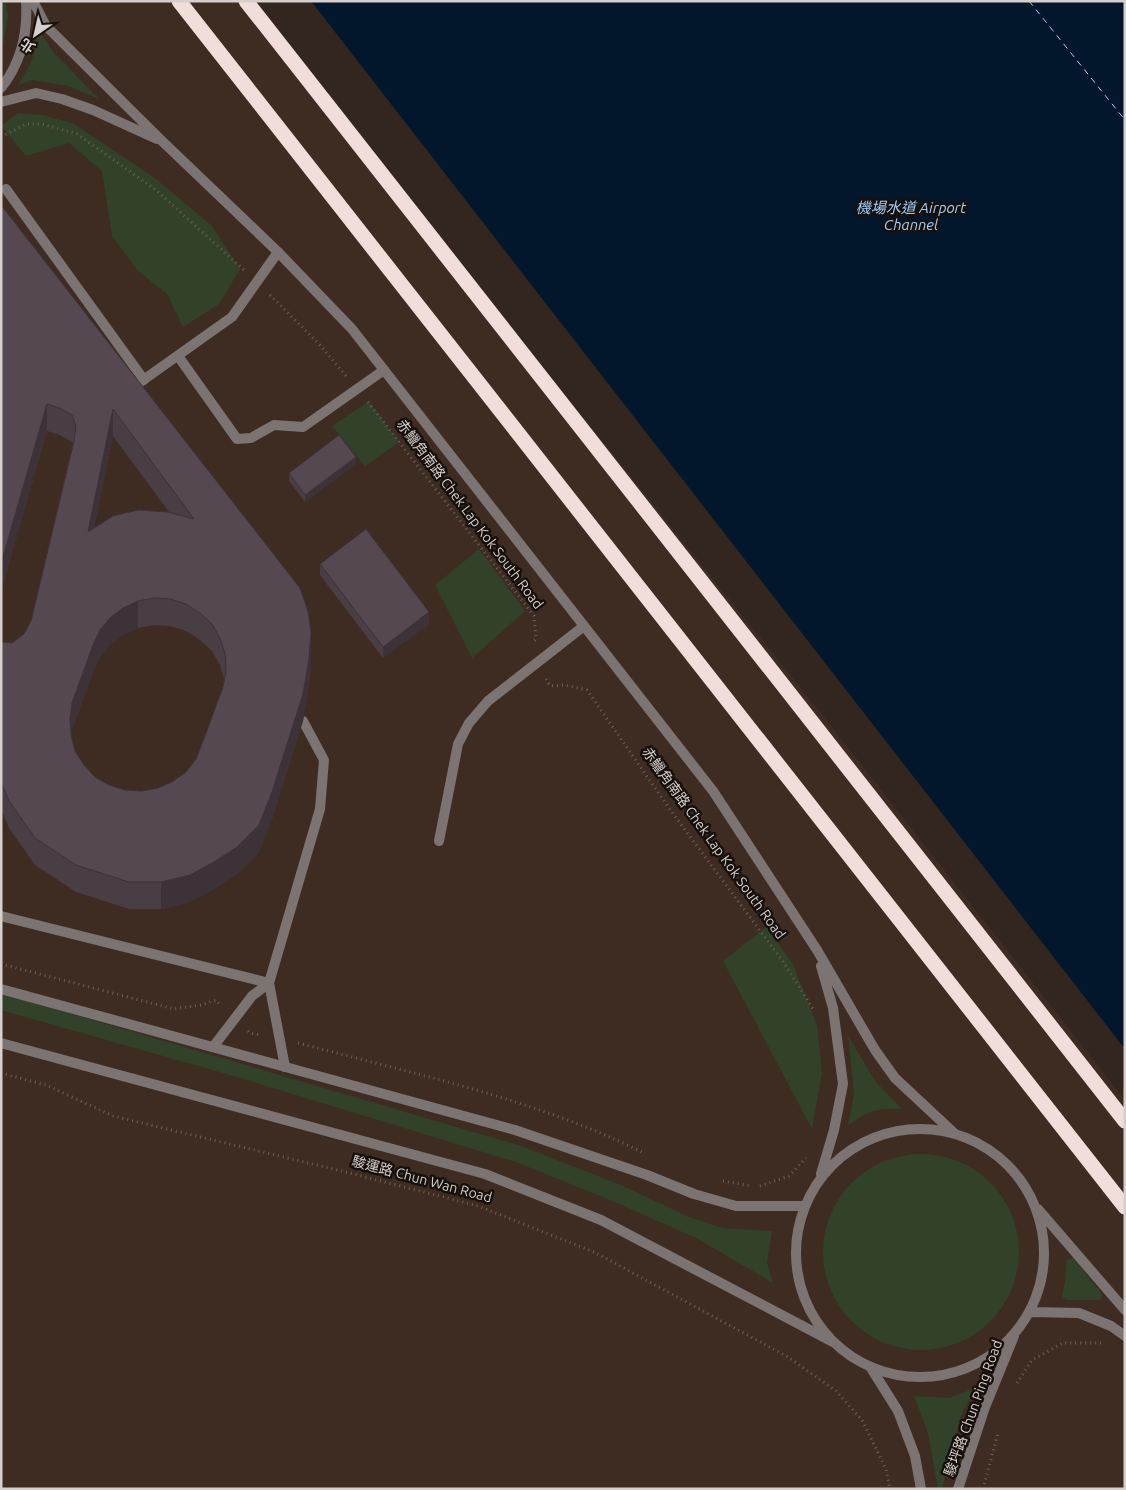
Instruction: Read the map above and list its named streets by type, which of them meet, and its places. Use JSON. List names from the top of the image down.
{
  "streets": {
    "street": ["赤鱲角南路 Chek Lap Kok South Road", "駿運路 Chun Wan Road", "駿坪路 Chun Ping Road"]
  },
  "water": ["機場水道 Airport Channel"],
  "north": "bottom left"
}
